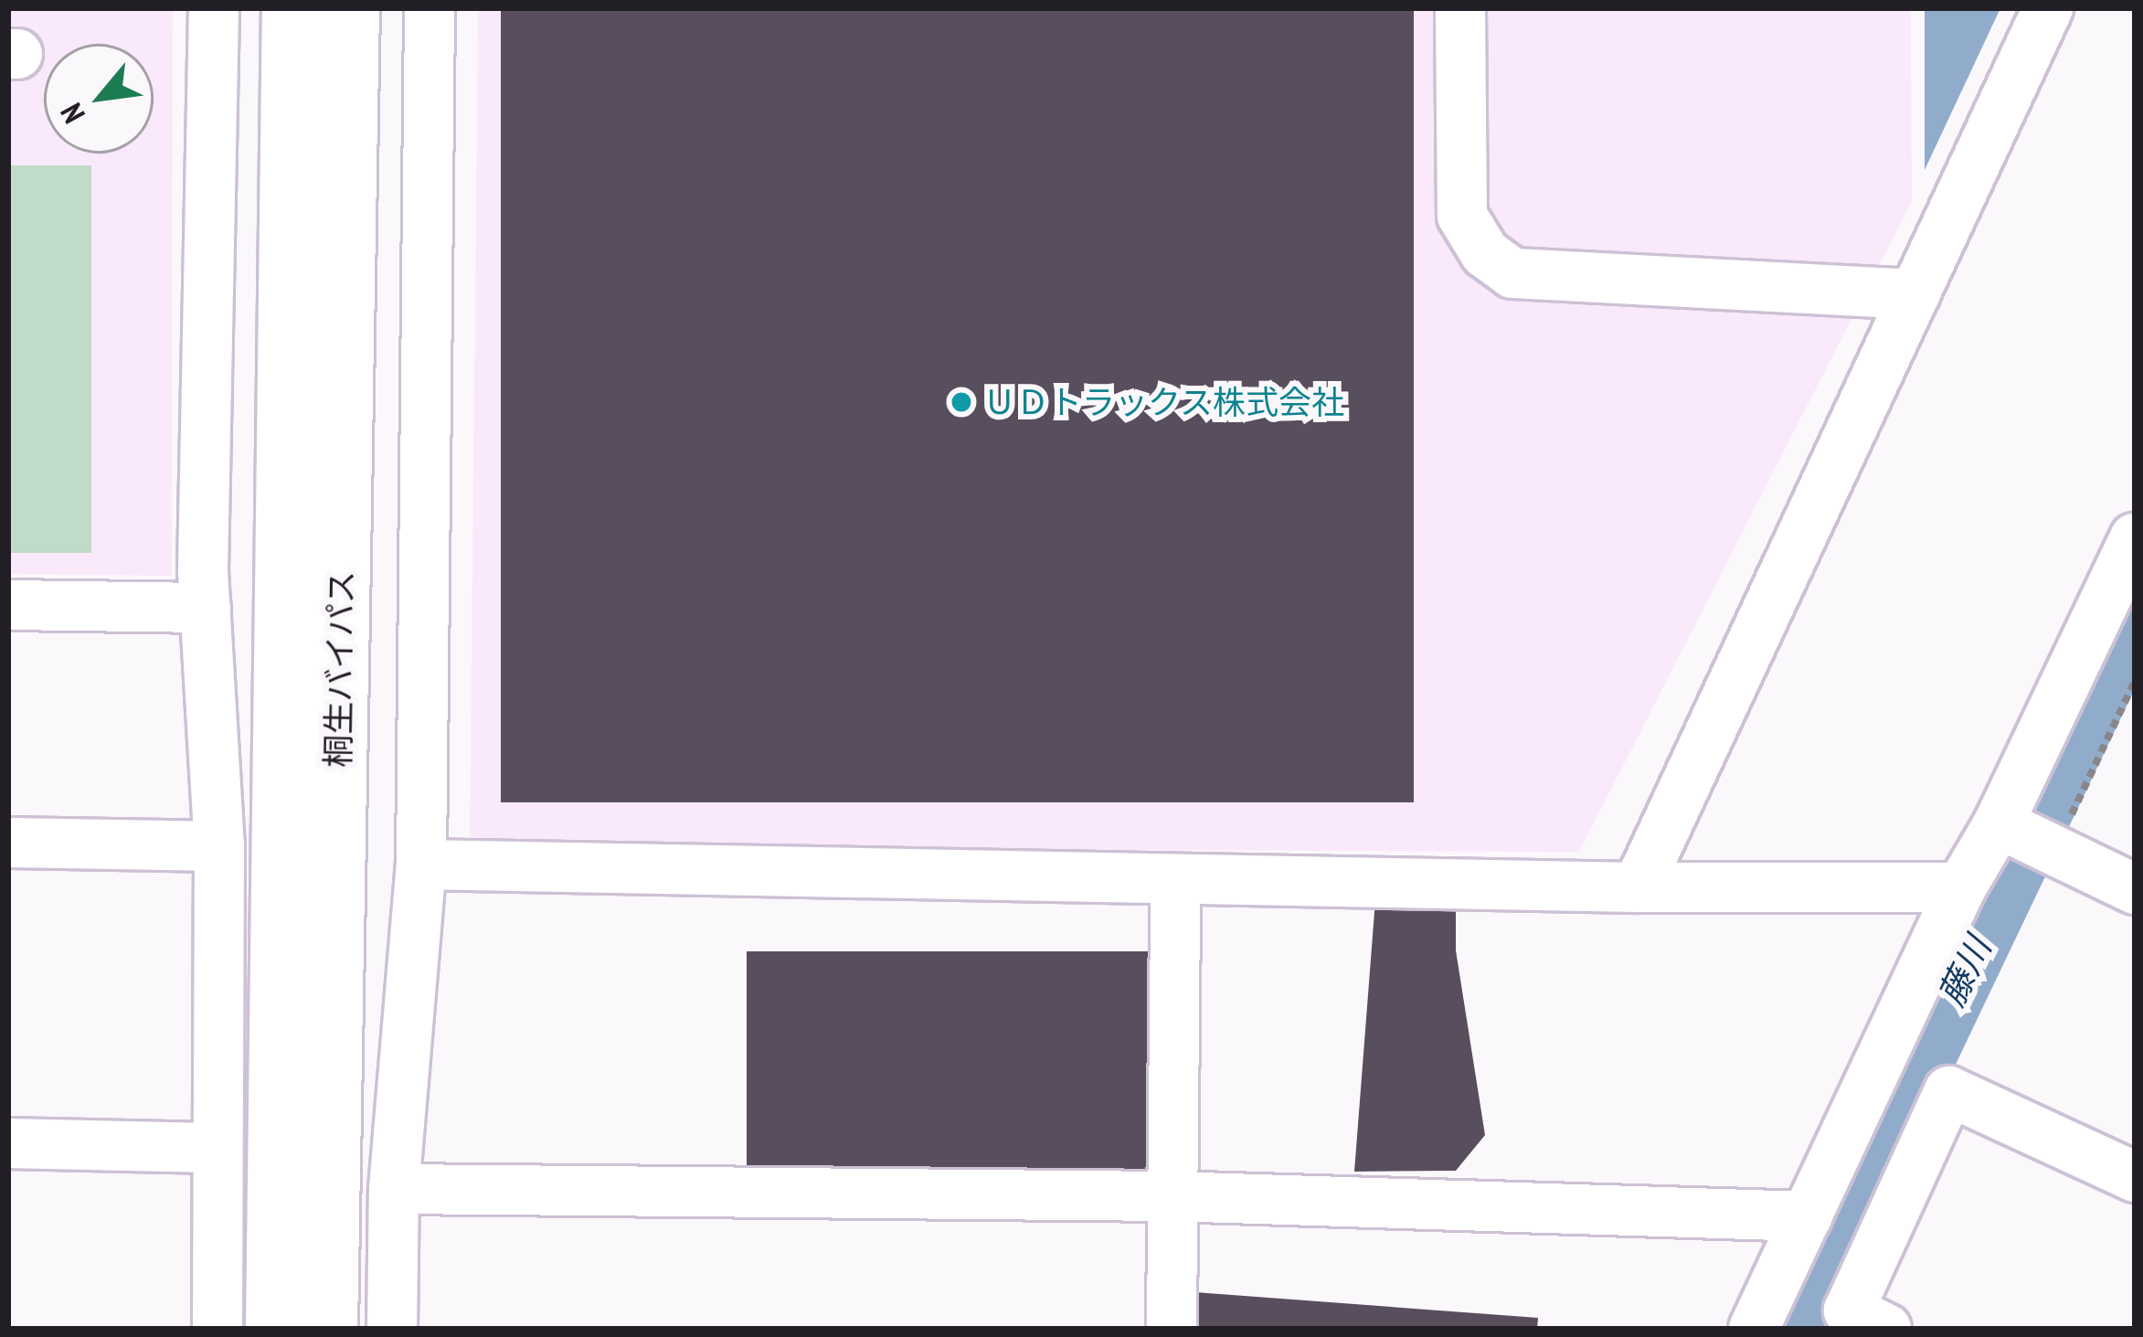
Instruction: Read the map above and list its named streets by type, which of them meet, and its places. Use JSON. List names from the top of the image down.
{
  "streets": {
    "highway": ["桐生バイパス"]
  },
  "water": ["藤川"],
  "places": ["ＵＤトラックス株式会社"],
  "north": "bottom left"
}
